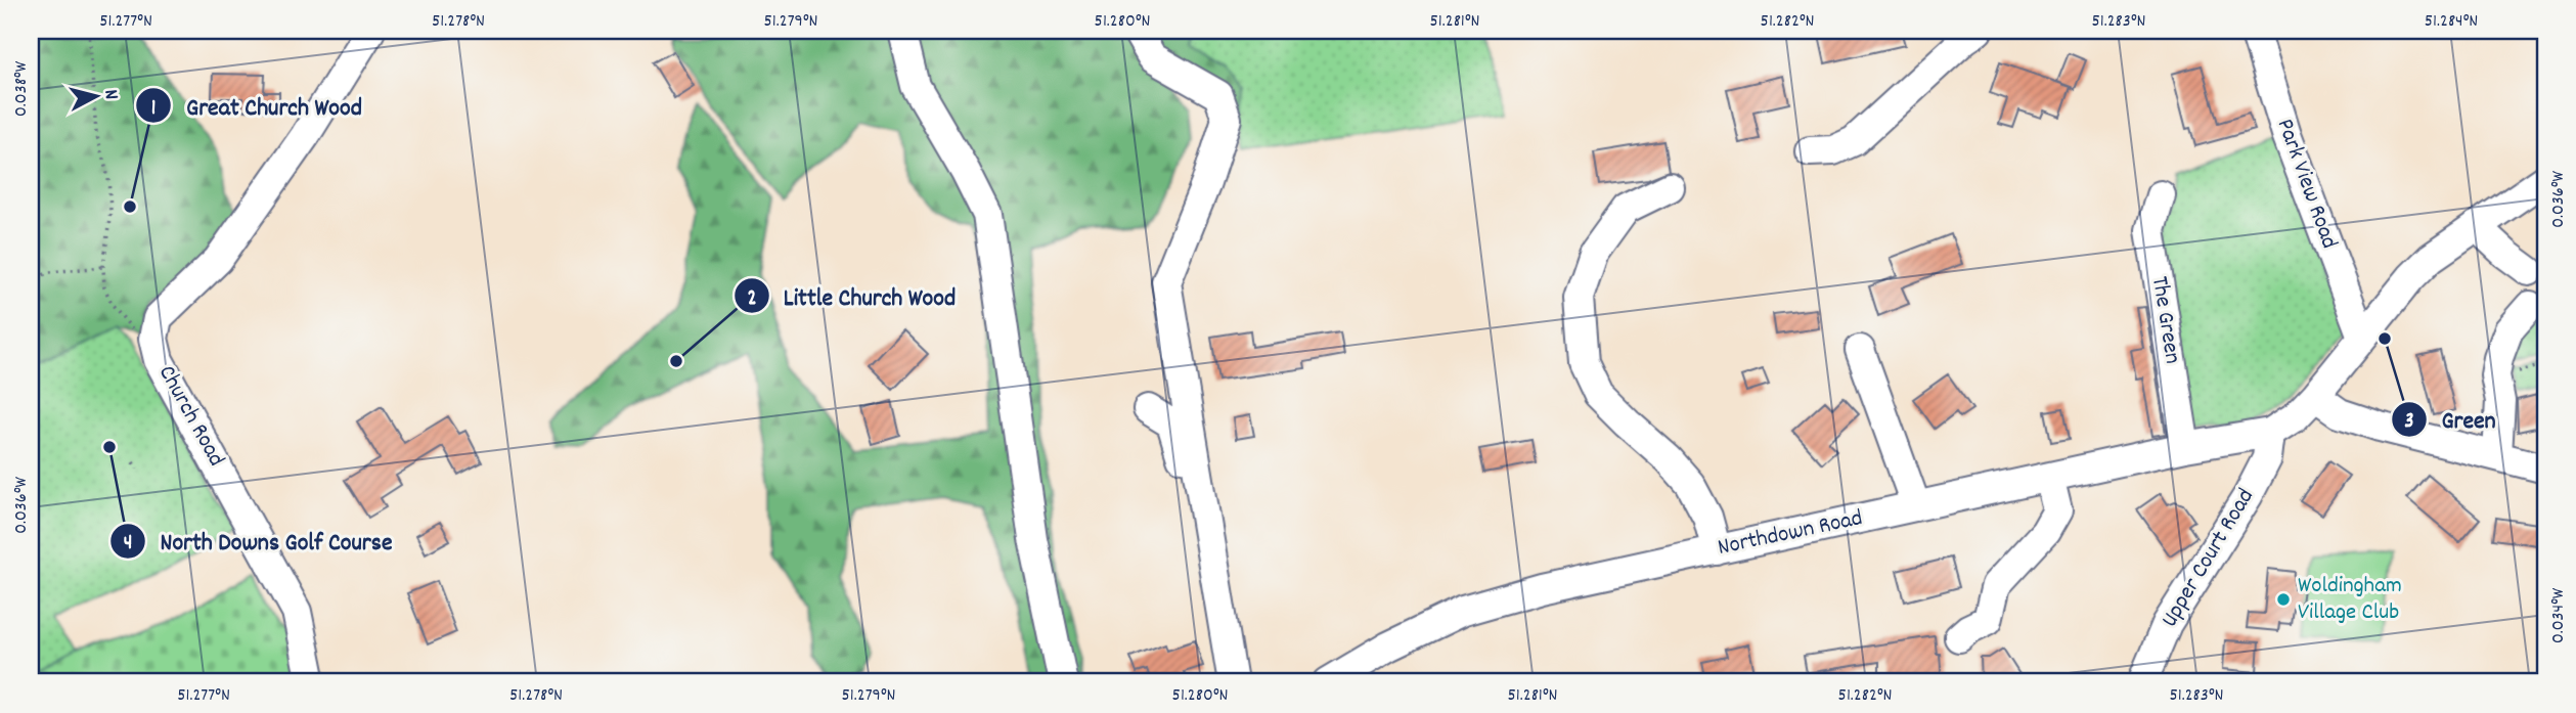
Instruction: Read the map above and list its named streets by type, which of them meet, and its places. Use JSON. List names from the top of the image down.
{
  "streets": {
    "street": [
      "Park View Road",
      "The Green",
      "Church Road",
      "Northdown Road",
      "Upper Court Road"
    ]
  },
  "crossings": [
    ["The Green", "Northdown Road"],
    ["Northdown Road", "Upper Court Road"]
  ],
  "places": [
    "Great Church Wood",
    "Green",
    "Little Church Wood",
    "North Downs Golf Course",
    "Woldingham Village Club"
  ],
  "north": "right",
  "coordinates": [
    "51.277°N",
    "51.278°N",
    "51.279°N",
    "51.280°N",
    "51.281°N",
    "51.282°N",
    "51.283°N",
    "51.284°N",
    "0.038°W",
    "0.036°W",
    "0.034°W"
  ]
}
